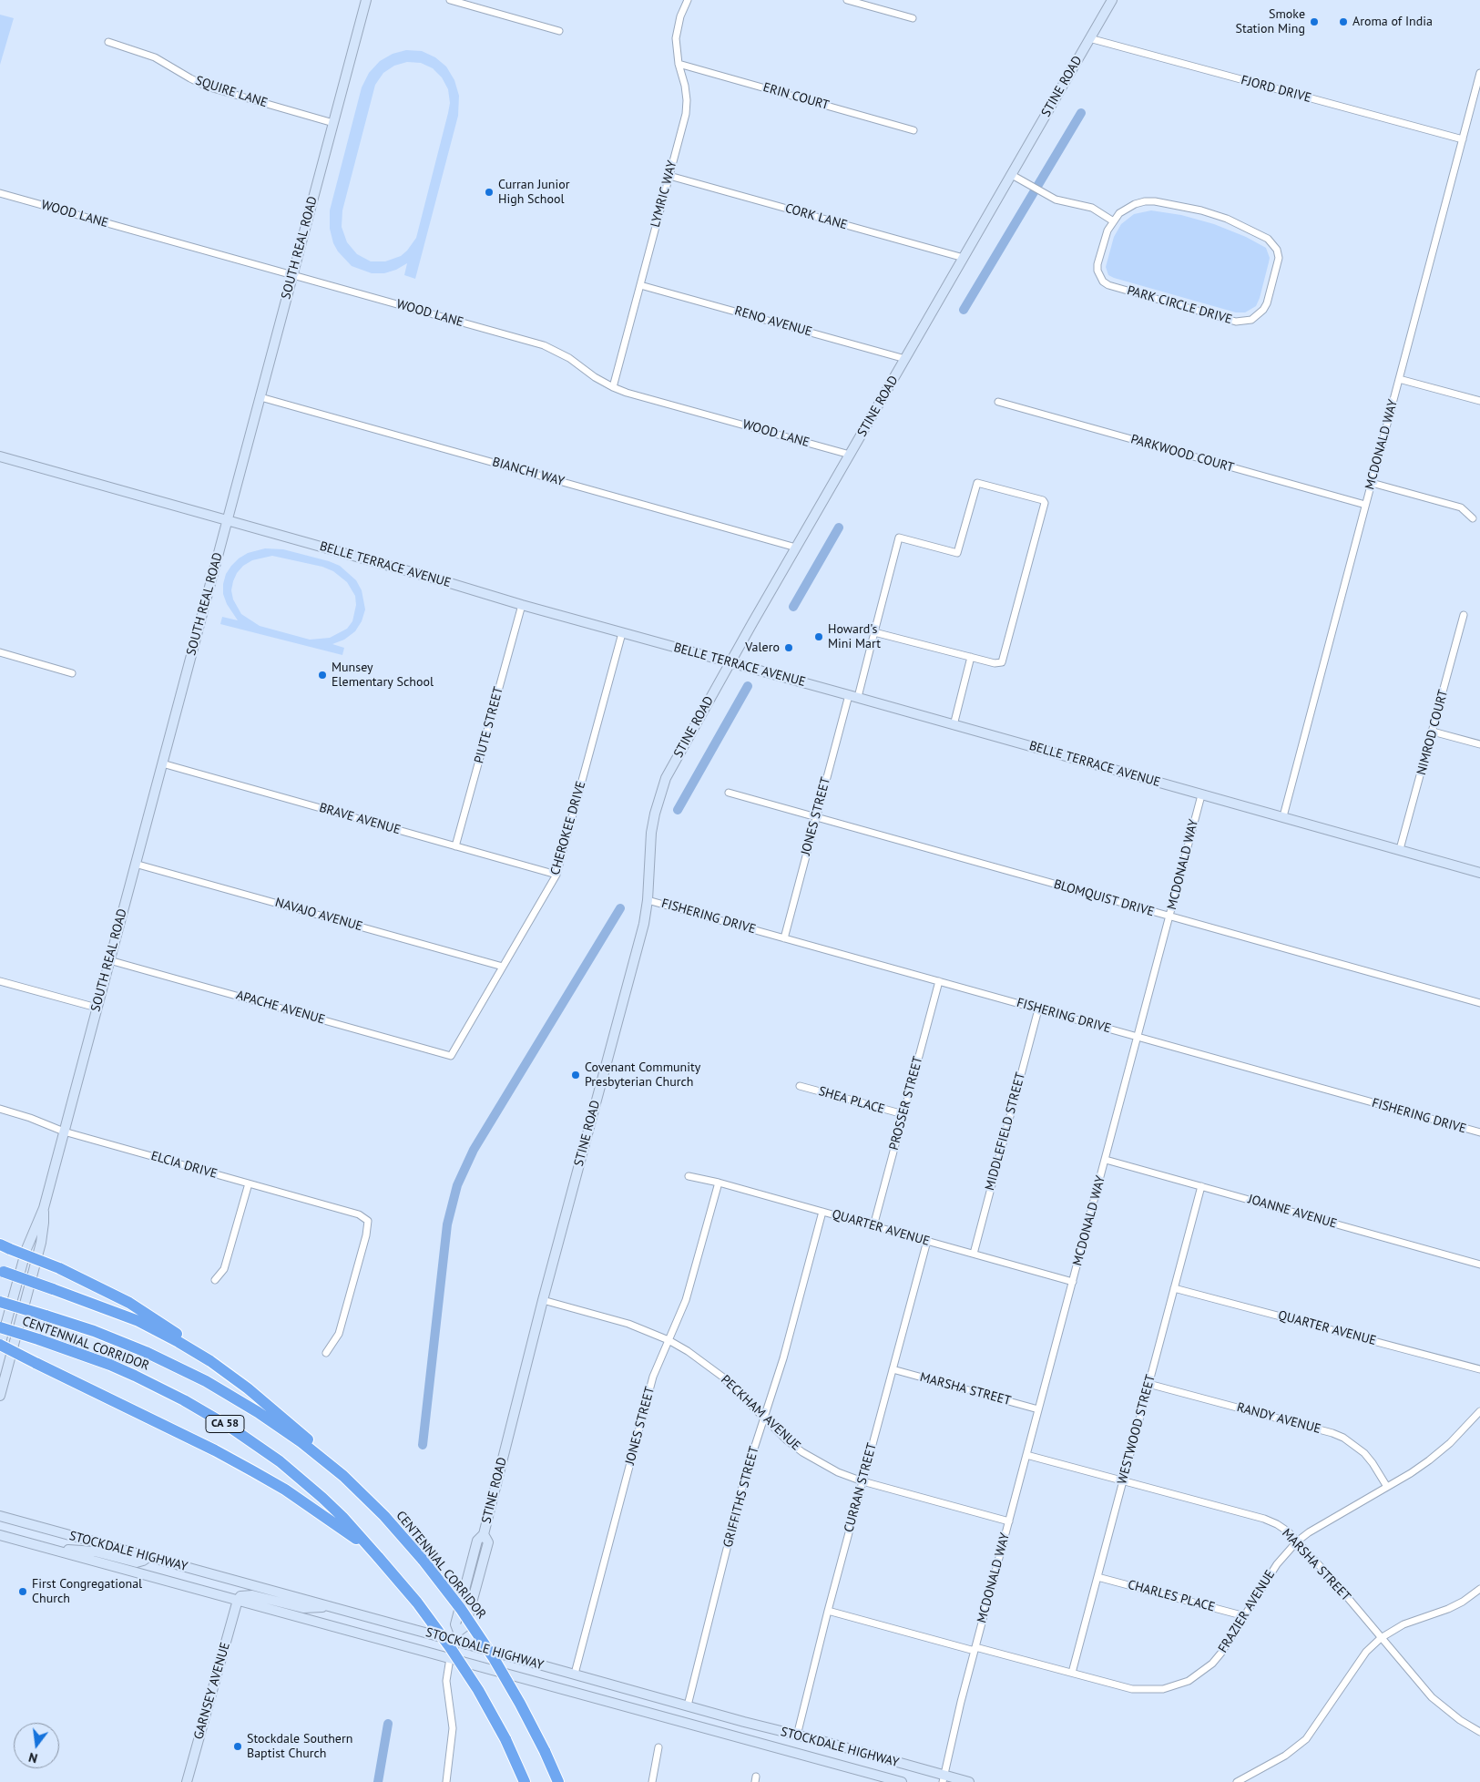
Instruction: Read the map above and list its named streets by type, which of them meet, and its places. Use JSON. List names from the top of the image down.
{
  "streets": {
    "highway": ["CENTENNIAL CORRIDOR", "CA 58"],
    "street": [
      "STINE ROAD",
      "FJORD DRIVE",
      "SQUIRE LANE",
      "ERIN COURT",
      "LYMRIC WAY",
      "WOOD LANE",
      "CORK LANE",
      "SOUTH REAL ROAD",
      "PARK CIRCLE DRIVE",
      "RENO AVENUE",
      "MCDONALD WAY",
      "PARKWOOD COURT",
      "BIANCHI WAY",
      "BELLE TERRACE AVENUE",
      "PIUTE STREET",
      "NIMROD COURT",
      "JONES STREET",
      "BRAVE AVENUE",
      "CHEROKEE DRIVE",
      "BLOMQUIST DRIVE",
      "NAVAJO AVENUE",
      "FISHERING DRIVE",
      "APACHE AVENUE",
      "SHEA PLACE",
      "PROSSER STREET",
      "MIDDLEFIELD STREET",
      "ELCIA DRIVE",
      "JOANNE AVENUE",
      "QUARTER AVENUE",
      "MARSHA STREET",
      "PECKHAM AVENUE",
      "RANDY AVENUE",
      "WESTWOOD STREET",
      "CURRAN STREET",
      "GRIFFITHS STREET",
      "STOCKDALE HIGHWAY",
      "CHARLES PLACE",
      "FRAZIER AVENUE",
      "GARNSEY AVENUE"
    ]
  },
  "crossings": [
    ["STINE ROAD", "FJORD DRIVE"],
    ["STINE ROAD", "WOOD LANE"],
    ["STINE ROAD", "CORK LANE"],
    ["STINE ROAD", "RENO AVENUE"],
    ["STINE ROAD", "BIANCHI WAY"],
    ["STINE ROAD", "BELLE TERRACE AVENUE"],
    ["STINE ROAD", "FISHERING DRIVE"],
    ["STINE ROAD", "PECKHAM AVENUE"],
    ["STINE ROAD", "STOCKDALE HIGHWAY"],
    ["FJORD DRIVE", "MCDONALD WAY"],
    ["SQUIRE LANE", "SOUTH REAL ROAD"],
    ["ERIN COURT", "LYMRIC WAY"],
    ["LYMRIC WAY", "WOOD LANE"],
    ["LYMRIC WAY", "CORK LANE"],
    ["LYMRIC WAY", "RENO AVENUE"],
    ["WOOD LANE", "SOUTH REAL ROAD"],
    ["SOUTH REAL ROAD", "BIANCHI WAY"],
    ["SOUTH REAL ROAD", "BELLE TERRACE AVENUE"],
    ["SOUTH REAL ROAD", "BRAVE AVENUE"],
    ["SOUTH REAL ROAD", "NAVAJO AVENUE"],
    ["SOUTH REAL ROAD", "APACHE AVENUE"],
    ["SOUTH REAL ROAD", "ELCIA DRIVE"],
    ["MCDONALD WAY", "PARKWOOD COURT"],
    ["MCDONALD WAY", "BELLE TERRACE AVENUE"],
    ["MCDONALD WAY", "BLOMQUIST DRIVE"],
    ["MCDONALD WAY", "FISHERING DRIVE"],
    ["MCDONALD WAY", "JOANNE AVENUE"],
    ["MCDONALD WAY", "QUARTER AVENUE"],
    ["MCDONALD WAY", "MARSHA STREET"],
    ["MCDONALD WAY", "PECKHAM AVENUE"],
    ["MCDONALD WAY", "STOCKDALE HIGHWAY"],
    ["MCDONALD WAY", "FRAZIER AVENUE"],
    ["BELLE TERRACE AVENUE", "PIUTE STREET"],
    ["BELLE TERRACE AVENUE", "NIMROD COURT"],
    ["BELLE TERRACE AVENUE", "JONES STREET"],
    ["BELLE TERRACE AVENUE", "CHEROKEE DRIVE"],
    ["PIUTE STREET", "BRAVE AVENUE"],
    ["JONES STREET", "BLOMQUIST DRIVE"],
    ["JONES STREET", "FISHERING DRIVE"],
    ["JONES STREET", "QUARTER AVENUE"],
    ["JONES STREET", "PECKHAM AVENUE"],
    ["JONES STREET", "STOCKDALE HIGHWAY"],
    ["BRAVE AVENUE", "CHEROKEE DRIVE"],
    ["CHEROKEE DRIVE", "NAVAJO AVENUE"],
    ["CHEROKEE DRIVE", "APACHE AVENUE"],
    ["FISHERING DRIVE", "PROSSER STREET"],
    ["FISHERING DRIVE", "MIDDLEFIELD STREET"],
    ["SHEA PLACE", "PROSSER STREET"],
    ["PROSSER STREET", "QUARTER AVENUE"],
    ["MIDDLEFIELD STREET", "QUARTER AVENUE"],
    ["JOANNE AVENUE", "WESTWOOD STREET"],
    ["QUARTER AVENUE", "WESTWOOD STREET"],
    ["QUARTER AVENUE", "CURRAN STREET"],
    ["QUARTER AVENUE", "GRIFFITHS STREET"],
    ["MARSHA STREET", "WESTWOOD STREET"],
    ["MARSHA STREET", "CURRAN STREET"],
    ["MARSHA STREET", "FRAZIER AVENUE"],
    ["PECKHAM AVENUE", "CURRAN STREET"],
    ["PECKHAM AVENUE", "GRIFFITHS STREET"],
    ["RANDY AVENUE", "WESTWOOD STREET"],
    ["RANDY AVENUE", "FRAZIER AVENUE"],
    ["WESTWOOD STREET", "CHARLES PLACE"],
    ["WESTWOOD STREET", "FRAZIER AVENUE"],
    ["CURRAN STREET", "STOCKDALE HIGHWAY"],
    ["CURRAN STREET", "FRAZIER AVENUE"],
    ["GRIFFITHS STREET", "STOCKDALE HIGHWAY"],
    ["STOCKDALE HIGHWAY", "GARNSEY AVENUE"],
    ["CHARLES PLACE", "FRAZIER AVENUE"]
  ],
  "places": [
    "Smoke Station Ming",
    "Aroma of India",
    "Curran Junior High School",
    "Howard's Mini Mart",
    "Valero",
    "Munsey Elementary School",
    "Covenant Community Presbyterian Church",
    "First Congregational Church",
    "Stockdale Southern Baptist Church"
  ],
  "north": "bottom"
}
